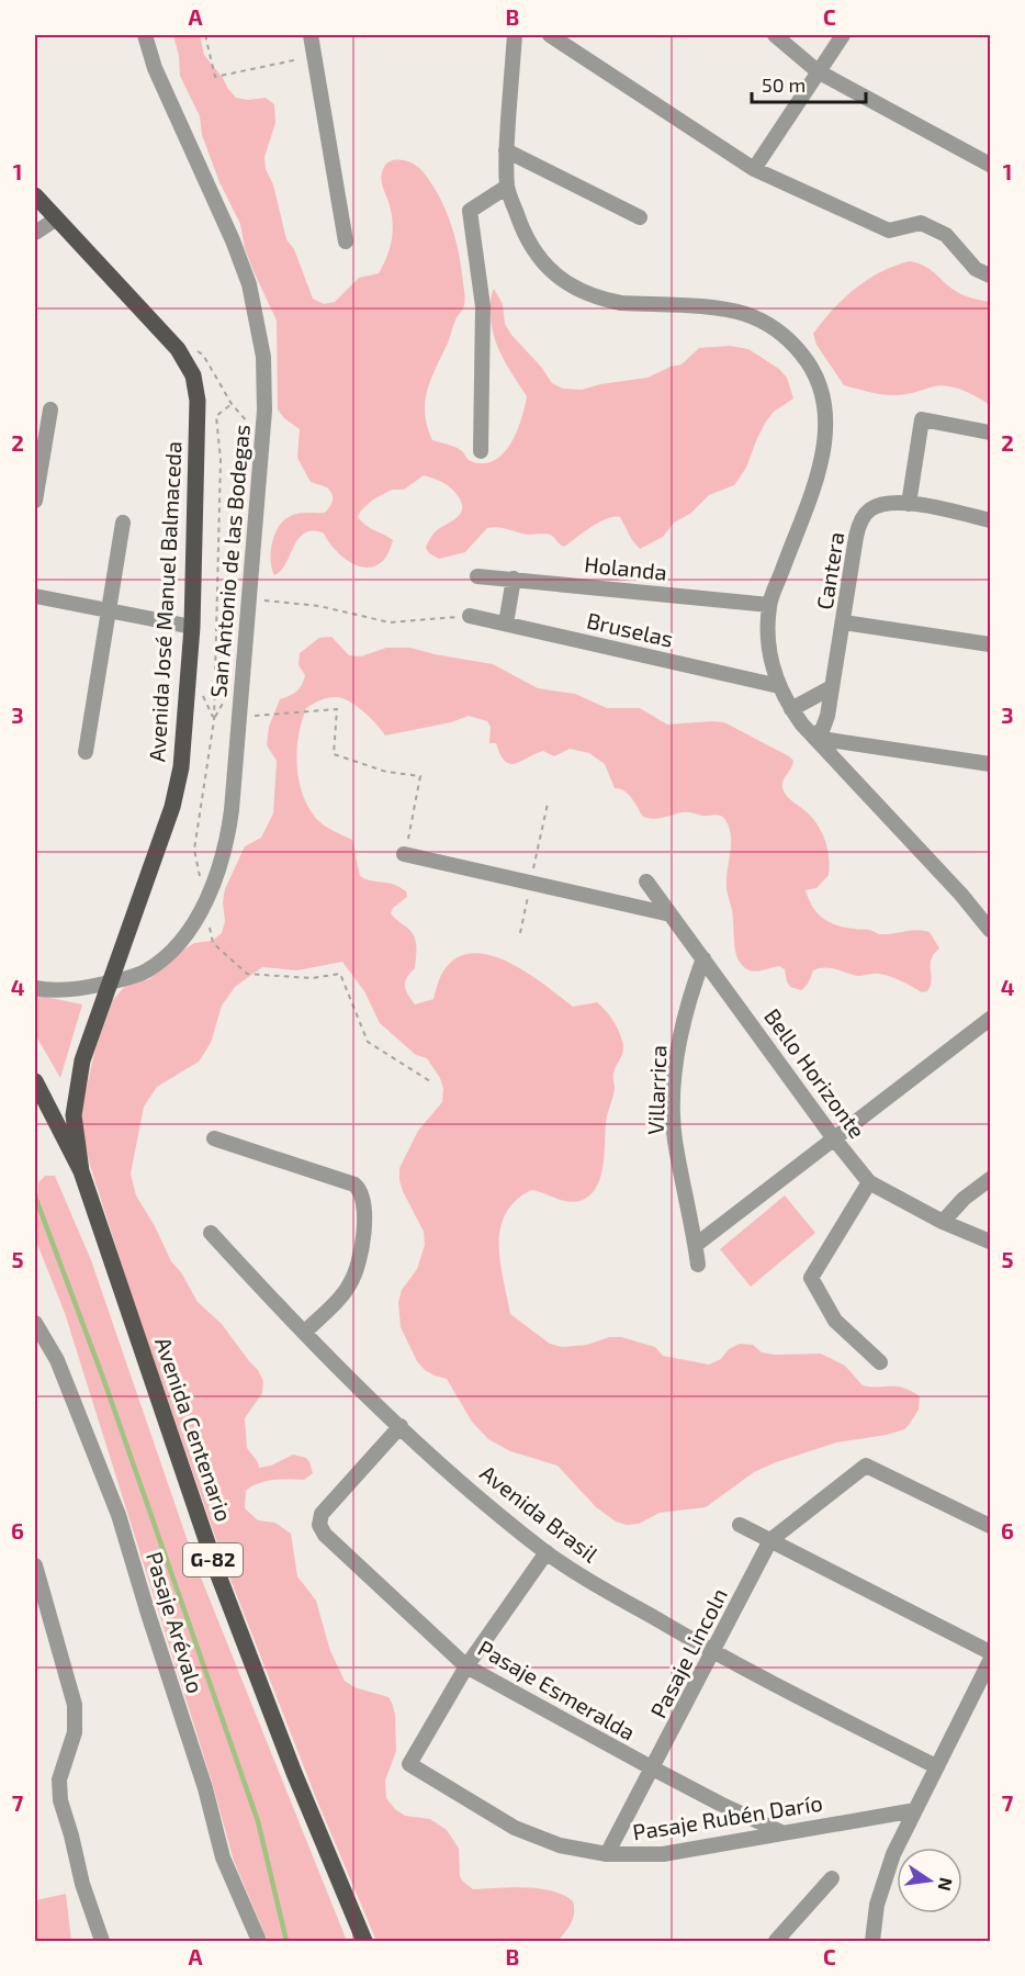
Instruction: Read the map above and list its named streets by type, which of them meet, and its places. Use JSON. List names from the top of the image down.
{
  "streets": {
    "main road": ["Avenida José Manuel Balmaceda", "Avenida Centenario", "G-82"],
    "street": [
      "San Antonio de las Bodegas",
      "Holanda",
      "Cantera",
      "Bruselas",
      "Bello Horizonte",
      "Villarrica",
      "Avenida Brasil",
      "Pasaje Arévalo",
      "Pasaje Lincoln",
      "Pasaje Esmeralda",
      "Pasaje Rubén Darío"
    ]
  },
  "crossings": [
    ["San Antonio de las Bodegas", "Avenida José Manuel Balmaceda"],
    ["Avenida José Manuel Balmaceda", "Avenida Centenario"],
    ["Bello Horizonte", "Villarrica"],
    ["Avenida Brasil", "Pasaje Lincoln"],
    ["Avenida Brasil", "Pasaje Esmeralda"],
    ["Pasaje Lincoln", "Pasaje Esmeralda"],
    ["Pasaje Lincoln", "Pasaje Rubén Darío"],
    ["Pasaje Esmeralda", "Pasaje Rubén Darío"]
  ],
  "scale_bar": "50 m",
  "north": "right",
  "grid": {
    "columns": ["A", "B", "C"],
    "rows": [
      "1",
      "2",
      "3",
      "4",
      "5",
      "6",
      "7"
    ]
  }
}
